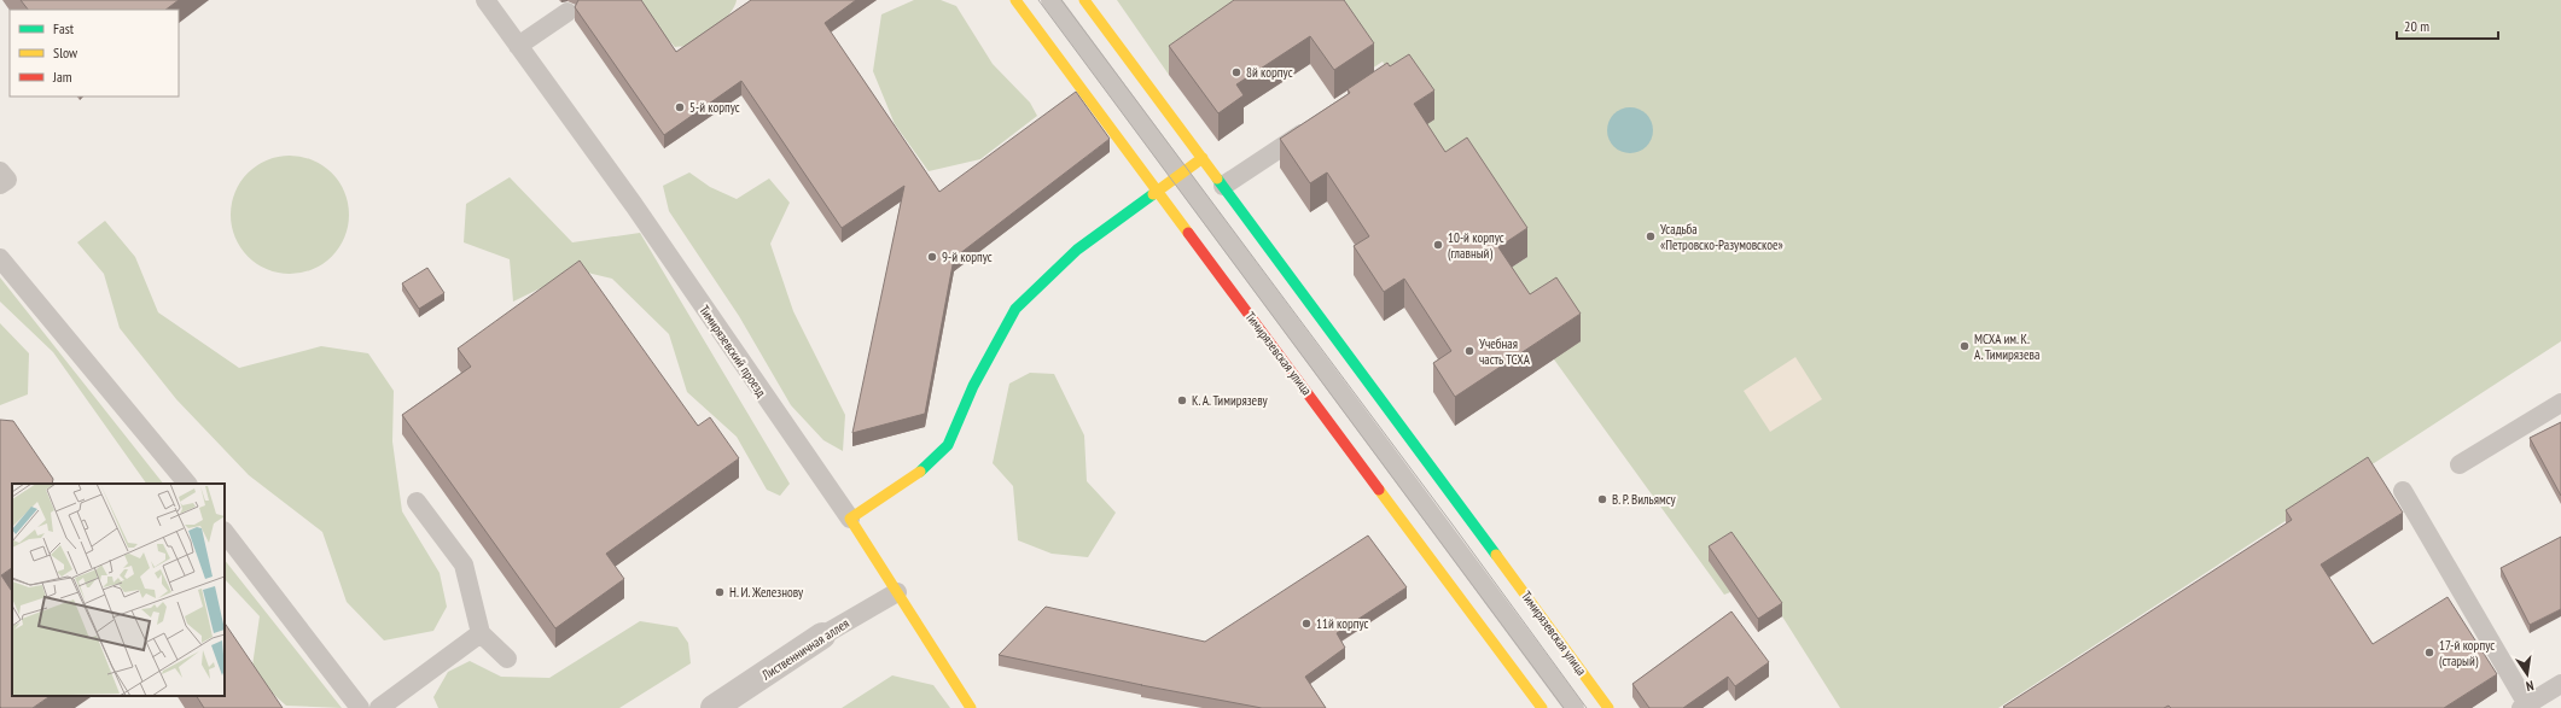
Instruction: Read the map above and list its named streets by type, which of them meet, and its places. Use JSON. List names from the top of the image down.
{
  "streets": {
    "main road": ["Тимирязевский проезд", "Тимирязевская улица"],
    "street": ["Лиственничная аллея"]
  },
  "crossings": [
    ["Тимирязевский проезд", "Лиственничная аллея"]
  ],
  "places": [
    "8й корпус",
    "5-й корпус",
    "Усадьба «Петровско-Разумовское»",
    "10-й корпус (главный)",
    "9-й корпус",
    "МСХА им. К. А. Тимирязева",
    "Учебная часть ТСХА",
    "К. А. Тимирязеву",
    "В. Р. Вильямсу",
    "Н. И. Железнову",
    "11й корпус",
    "17-й корпус (старый)"
  ],
  "legend": ["Fast", "Slow", "Jam"],
  "scale_bar": "20 m",
  "north": "bottom"
}
